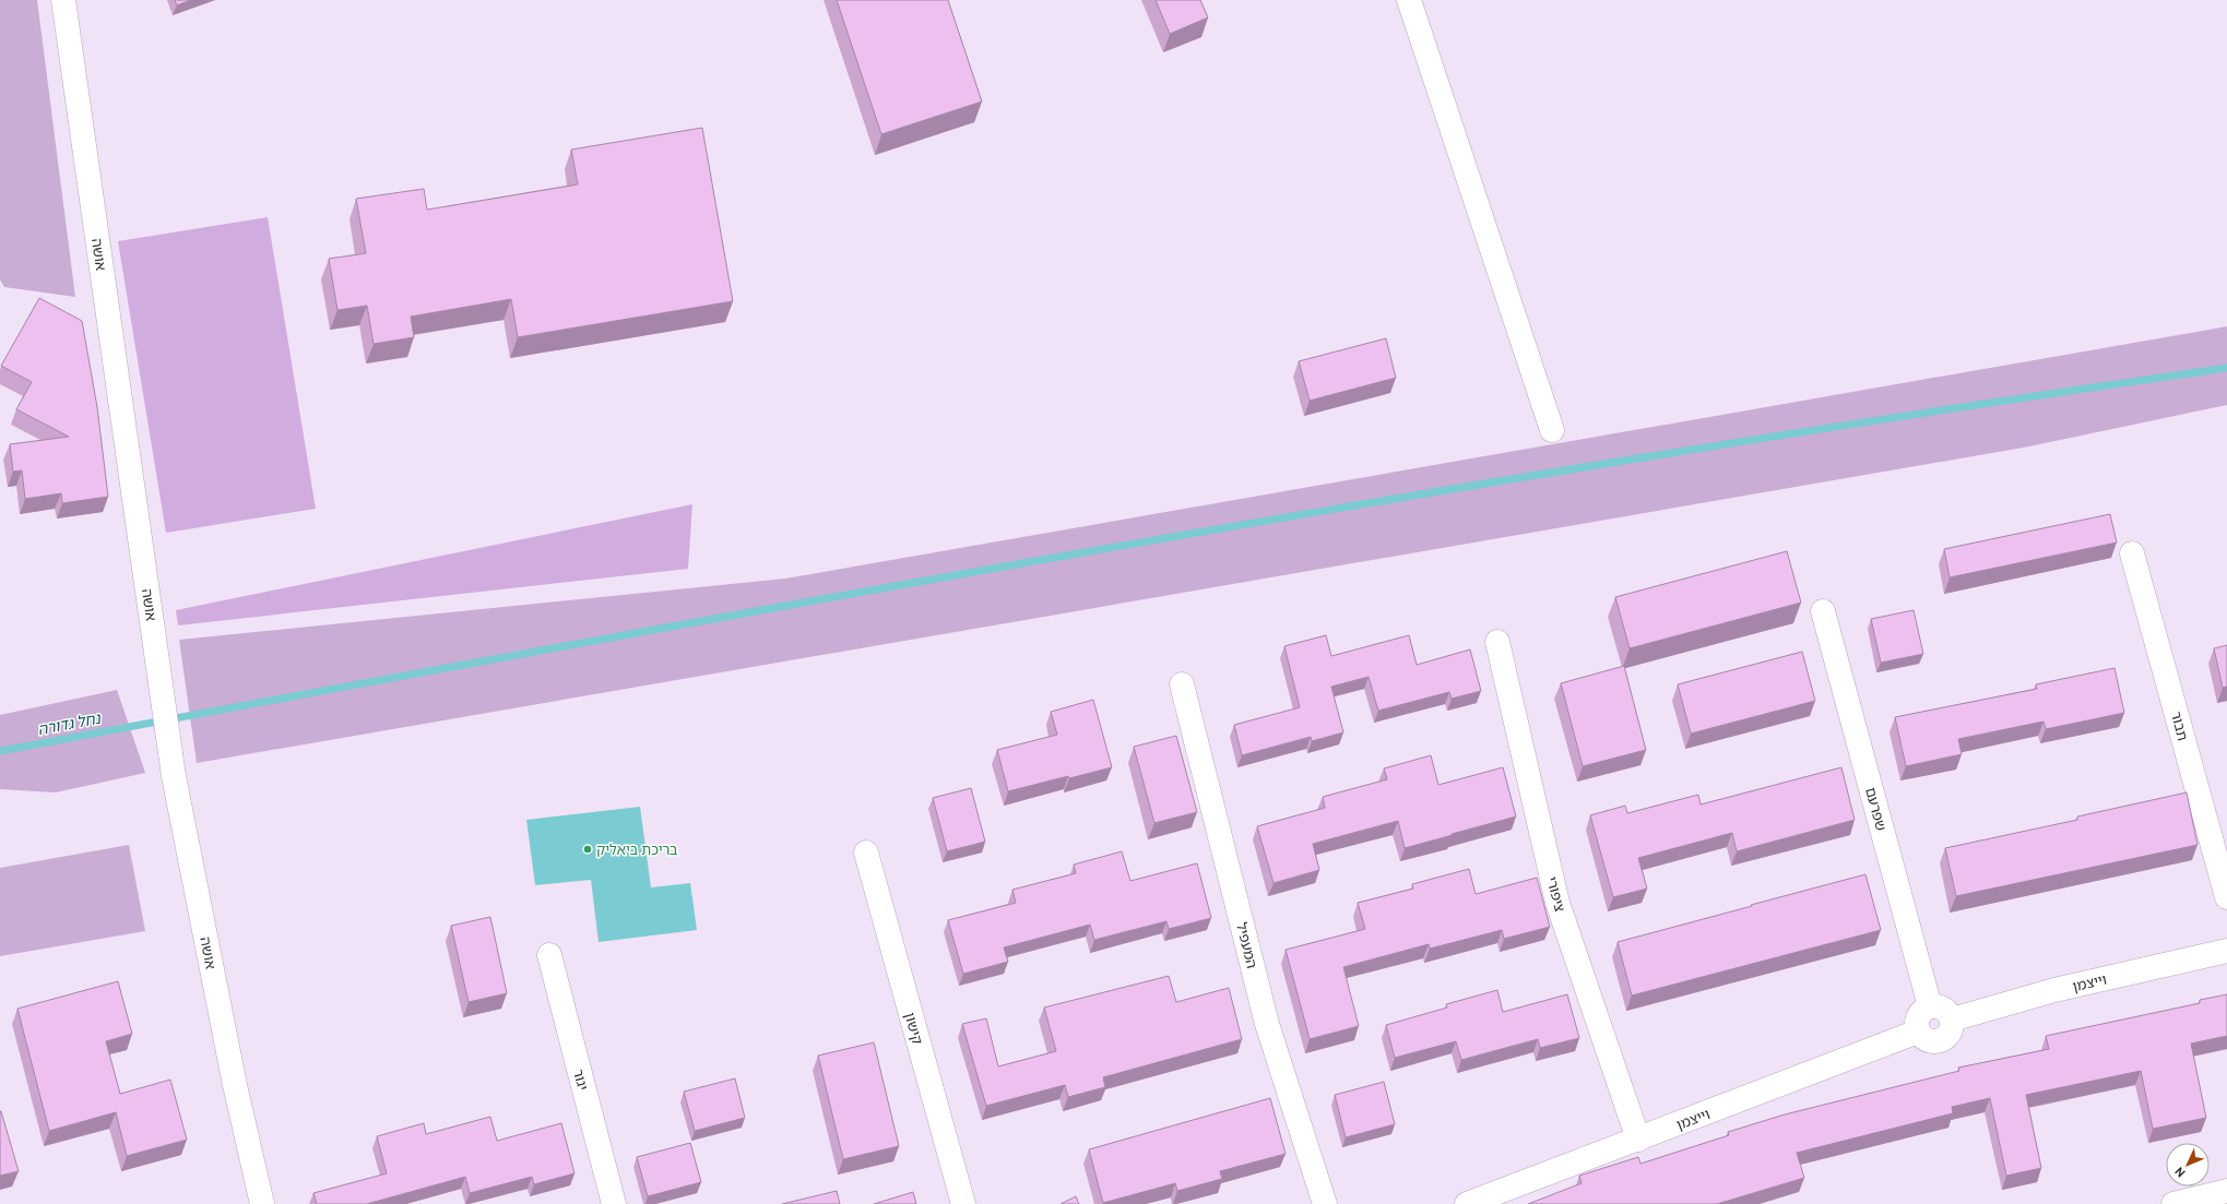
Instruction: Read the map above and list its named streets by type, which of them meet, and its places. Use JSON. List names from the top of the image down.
{
  "streets": {
    "street": [
      "אושה",
      "תבור",
      "שפרעם",
      "ציפורי",
      "המעפיל",
      "וייצמן",
      "קישון",
      "יגור"
    ]
  },
  "crossings": [
    ["שפרעם", "וייצמן"],
    ["ציפורי", "וייצמן"]
  ],
  "water": ["נחל גדורה"],
  "places": ["בריכת ביאליק"],
  "north": "bottom left"
}
